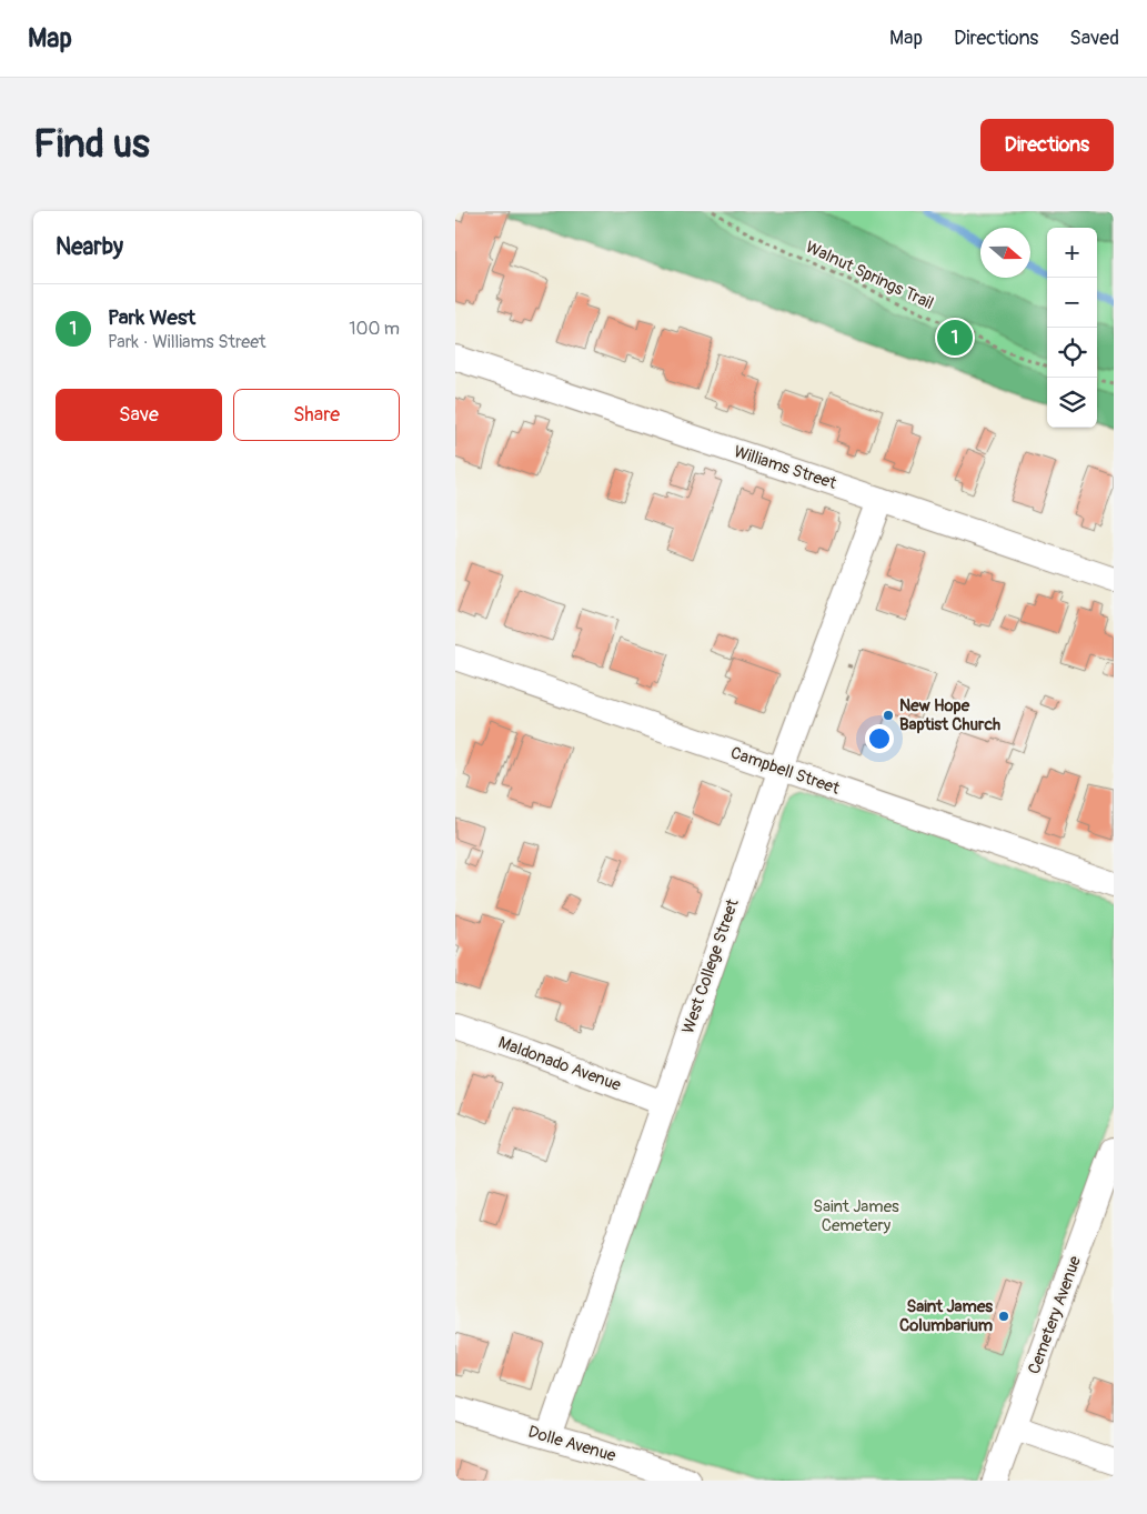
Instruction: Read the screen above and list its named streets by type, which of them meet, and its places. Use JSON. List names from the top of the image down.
{
  "streets": {
    "street": [
      "Williams Street",
      "Campbell Street",
      "West College Street",
      "Maldonado Avenue",
      "Cemetery Avenue",
      "Dolle Avenue"
    ],
    "path": ["Walnut Springs Trail"]
  },
  "crossings": [
    ["Williams Street", "West College Street"],
    ["Campbell Street", "West College Street"],
    ["West College Street", "Maldonado Avenue"],
    ["West College Street", "Dolle Avenue"]
  ],
  "parks": ["Saint James Cemetery"],
  "places": ["New Hope Baptist Church", "Saint James Columbarium"],
  "north": "right",
  "page": {
    "header": "Map",
    "nav": ["Map", "Directions", "Saved"],
    "buttons": [
      "Directions",
      ["Save", "Share"]
    ],
    "title": "Find us",
    "heading": "Nearby",
    "map_buttons": ["+", "−"],
    "list": [
      {
        "mark": "1",
        "name": "Park West",
        "note": "Park · Williams Street",
        "value": "100 m"
      }
    ],
    "pins": "1"
  }
}
